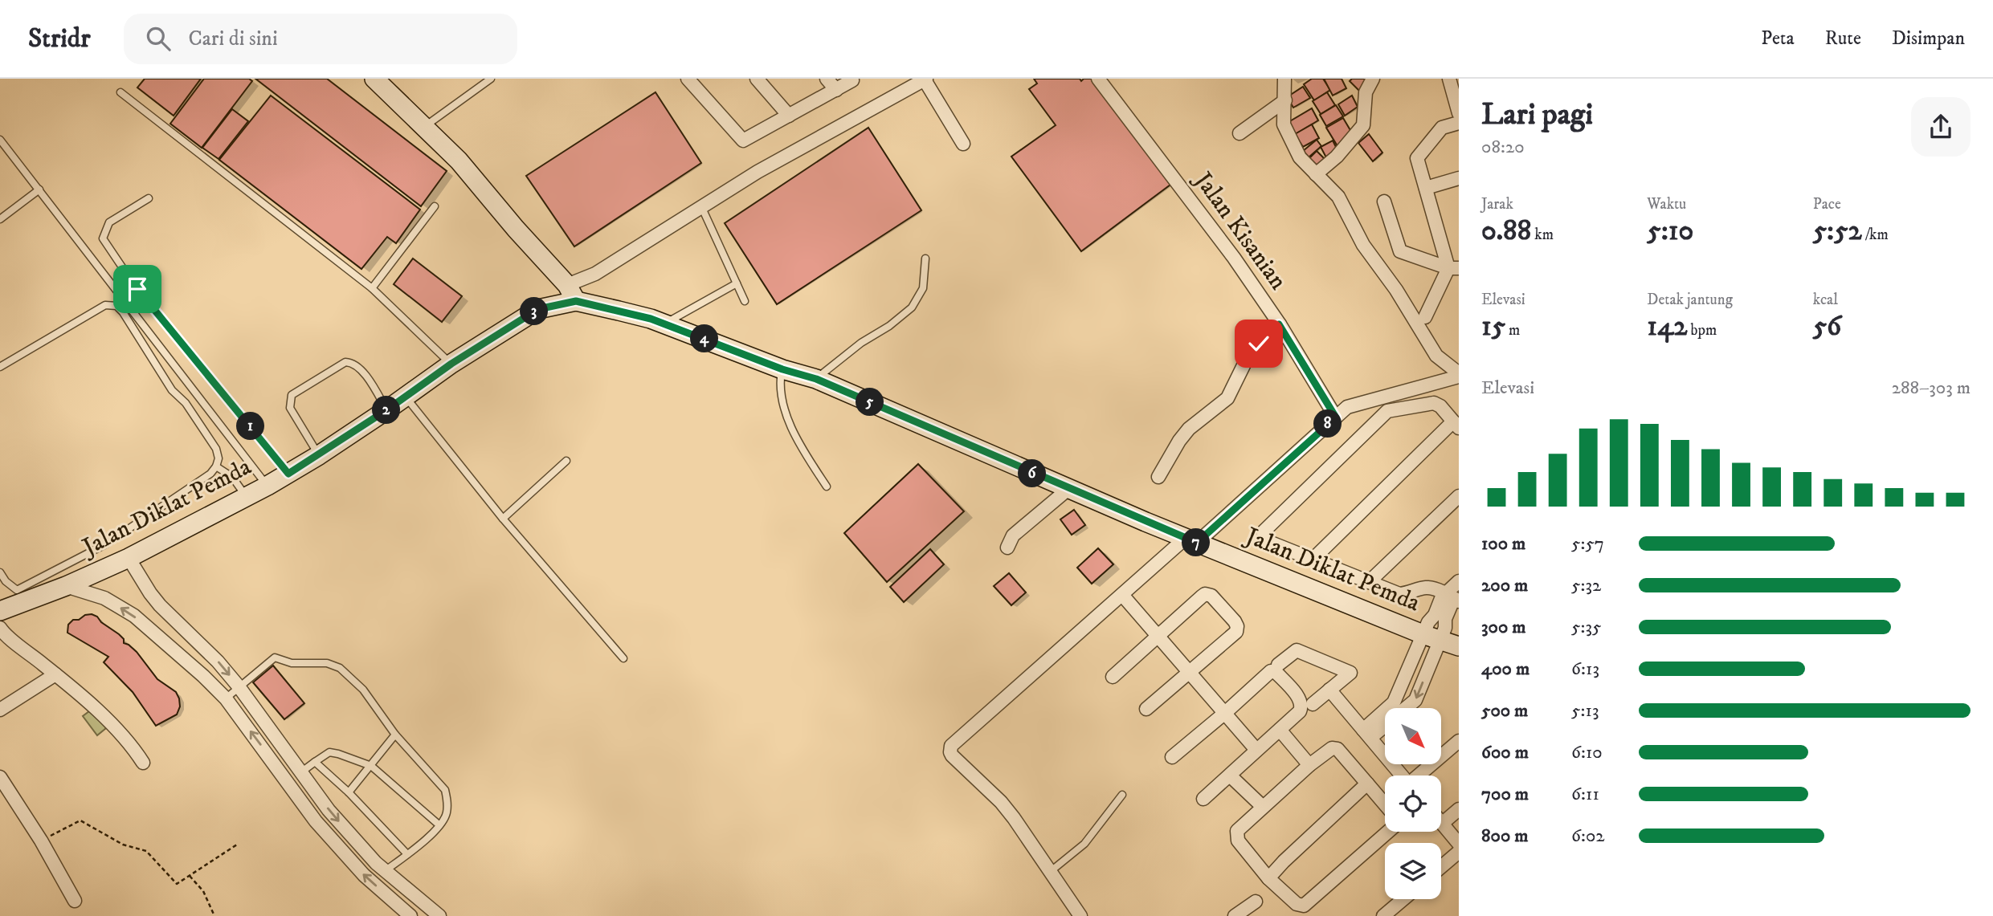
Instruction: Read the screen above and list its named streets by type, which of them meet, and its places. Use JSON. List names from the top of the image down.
{
  "streets": {
    "street": ["Jalan Kisanian", "Jalan Diklat Pemda"]
  },
  "north": "bottom right",
  "page": {
    "header": "Stridr",
    "search": "Cari di sini",
    "nav": ["Peta", "Rute", "Disimpan"],
    "heading": ["Lari pagi", "08:20"],
    "stats": [
      ["Jarak", "0.88 km"],
      ["Waktu", "5:10"],
      ["Pace", "5:52 /km"],
      ["Elevasi", "15 m"],
      ["Detak jantung", "142 bpm"],
      ["kcal", "56"]
    ],
    "pins": [
      "3",
      "4",
      "5",
      "2",
      "8",
      "1",
      "6",
      "7"
    ],
    "chart": ["Elevasi", "288–303 m"],
    "list": [
      {
        "name": "100 m",
        "note": "5:57"
      },
      {
        "name": "200 m",
        "note": "5:32"
      },
      {
        "name": "300 m",
        "note": "5:35"
      },
      {
        "name": "400 m",
        "note": "6:13"
      },
      {
        "name": "500 m",
        "note": "5:13"
      },
      {
        "name": "600 m",
        "note": "6:10"
      },
      {
        "name": "700 m",
        "note": "6:11"
      },
      {
        "name": "800 m",
        "note": "6:02"
      }
    ]
  }
}
